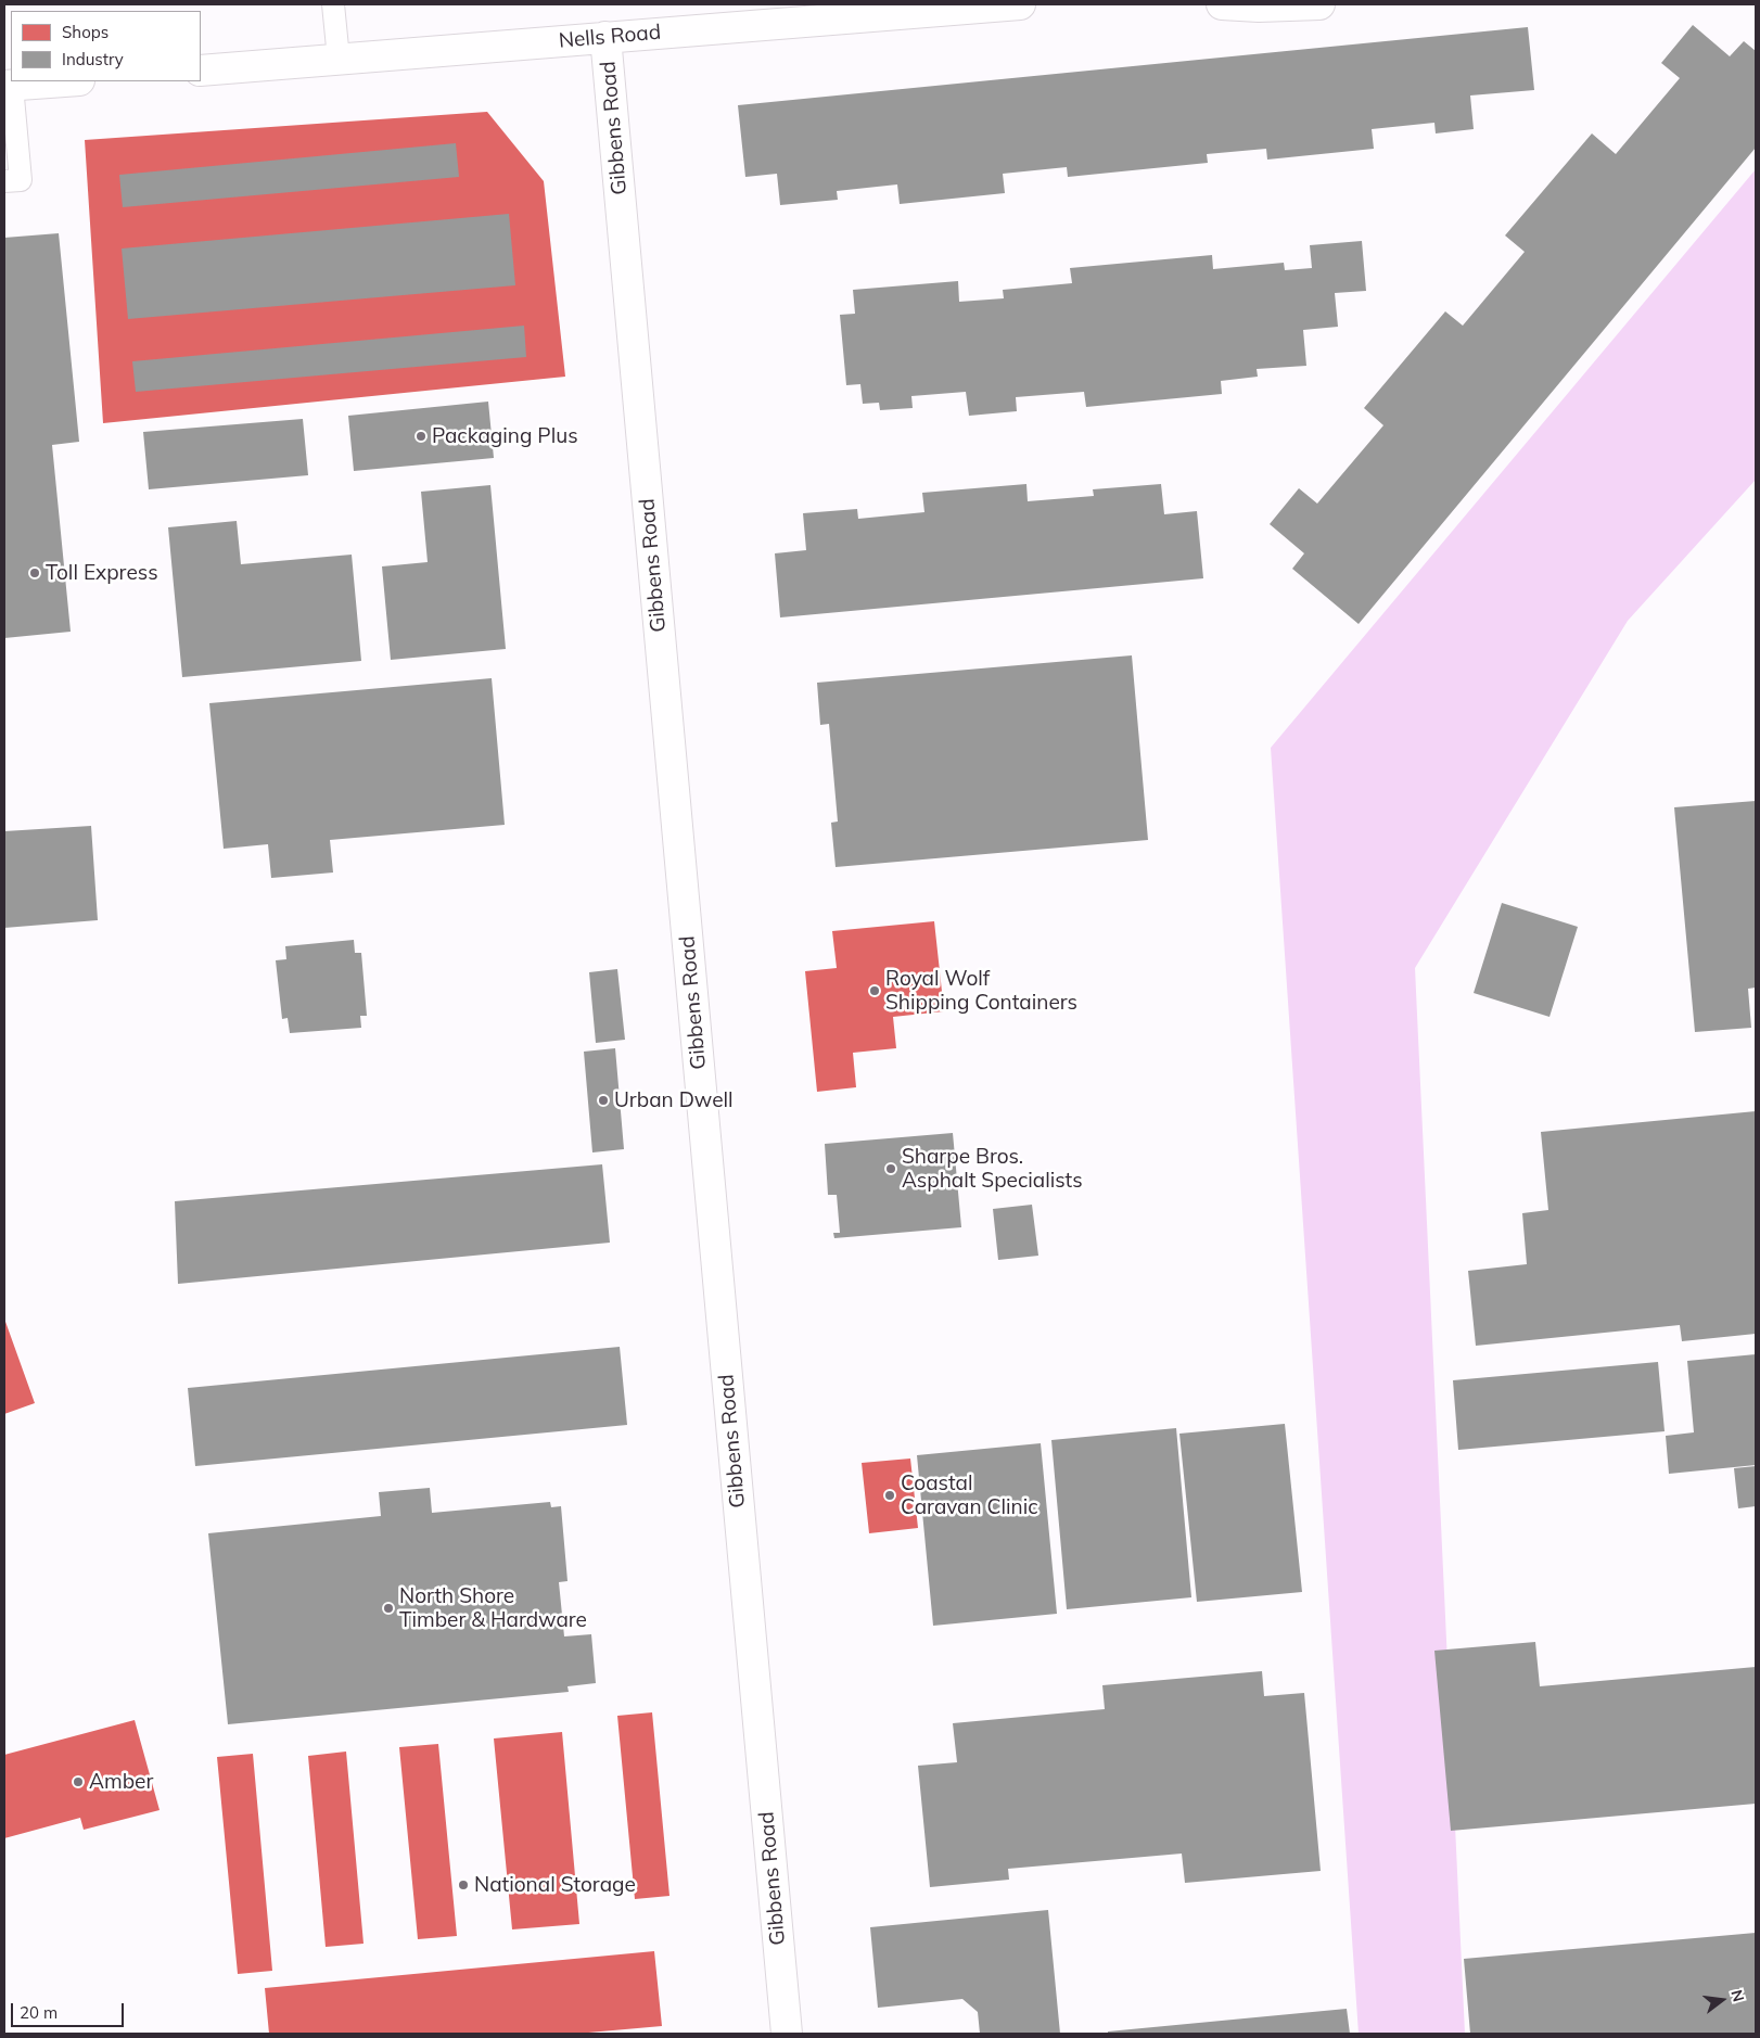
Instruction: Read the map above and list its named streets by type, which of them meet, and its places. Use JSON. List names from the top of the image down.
{
  "streets": {
    "street": ["Nells Road", "Gibbens Road"]
  },
  "crossings": [
    ["Nells Road", "Gibbens Road"]
  ],
  "places": [
    "Packaging Plus",
    "Toll Express",
    "Royal Wolf Shipping Containers",
    "Urban Dwell",
    "Sharpe Bros. Asphalt Specialists",
    "Coastal Caravan Clinic",
    "North Shore Timber & Hardware",
    "Amber",
    "National Storage"
  ],
  "legend": ["Shops", "Industry"],
  "scale_bar": "20 m",
  "north": "right"
}
